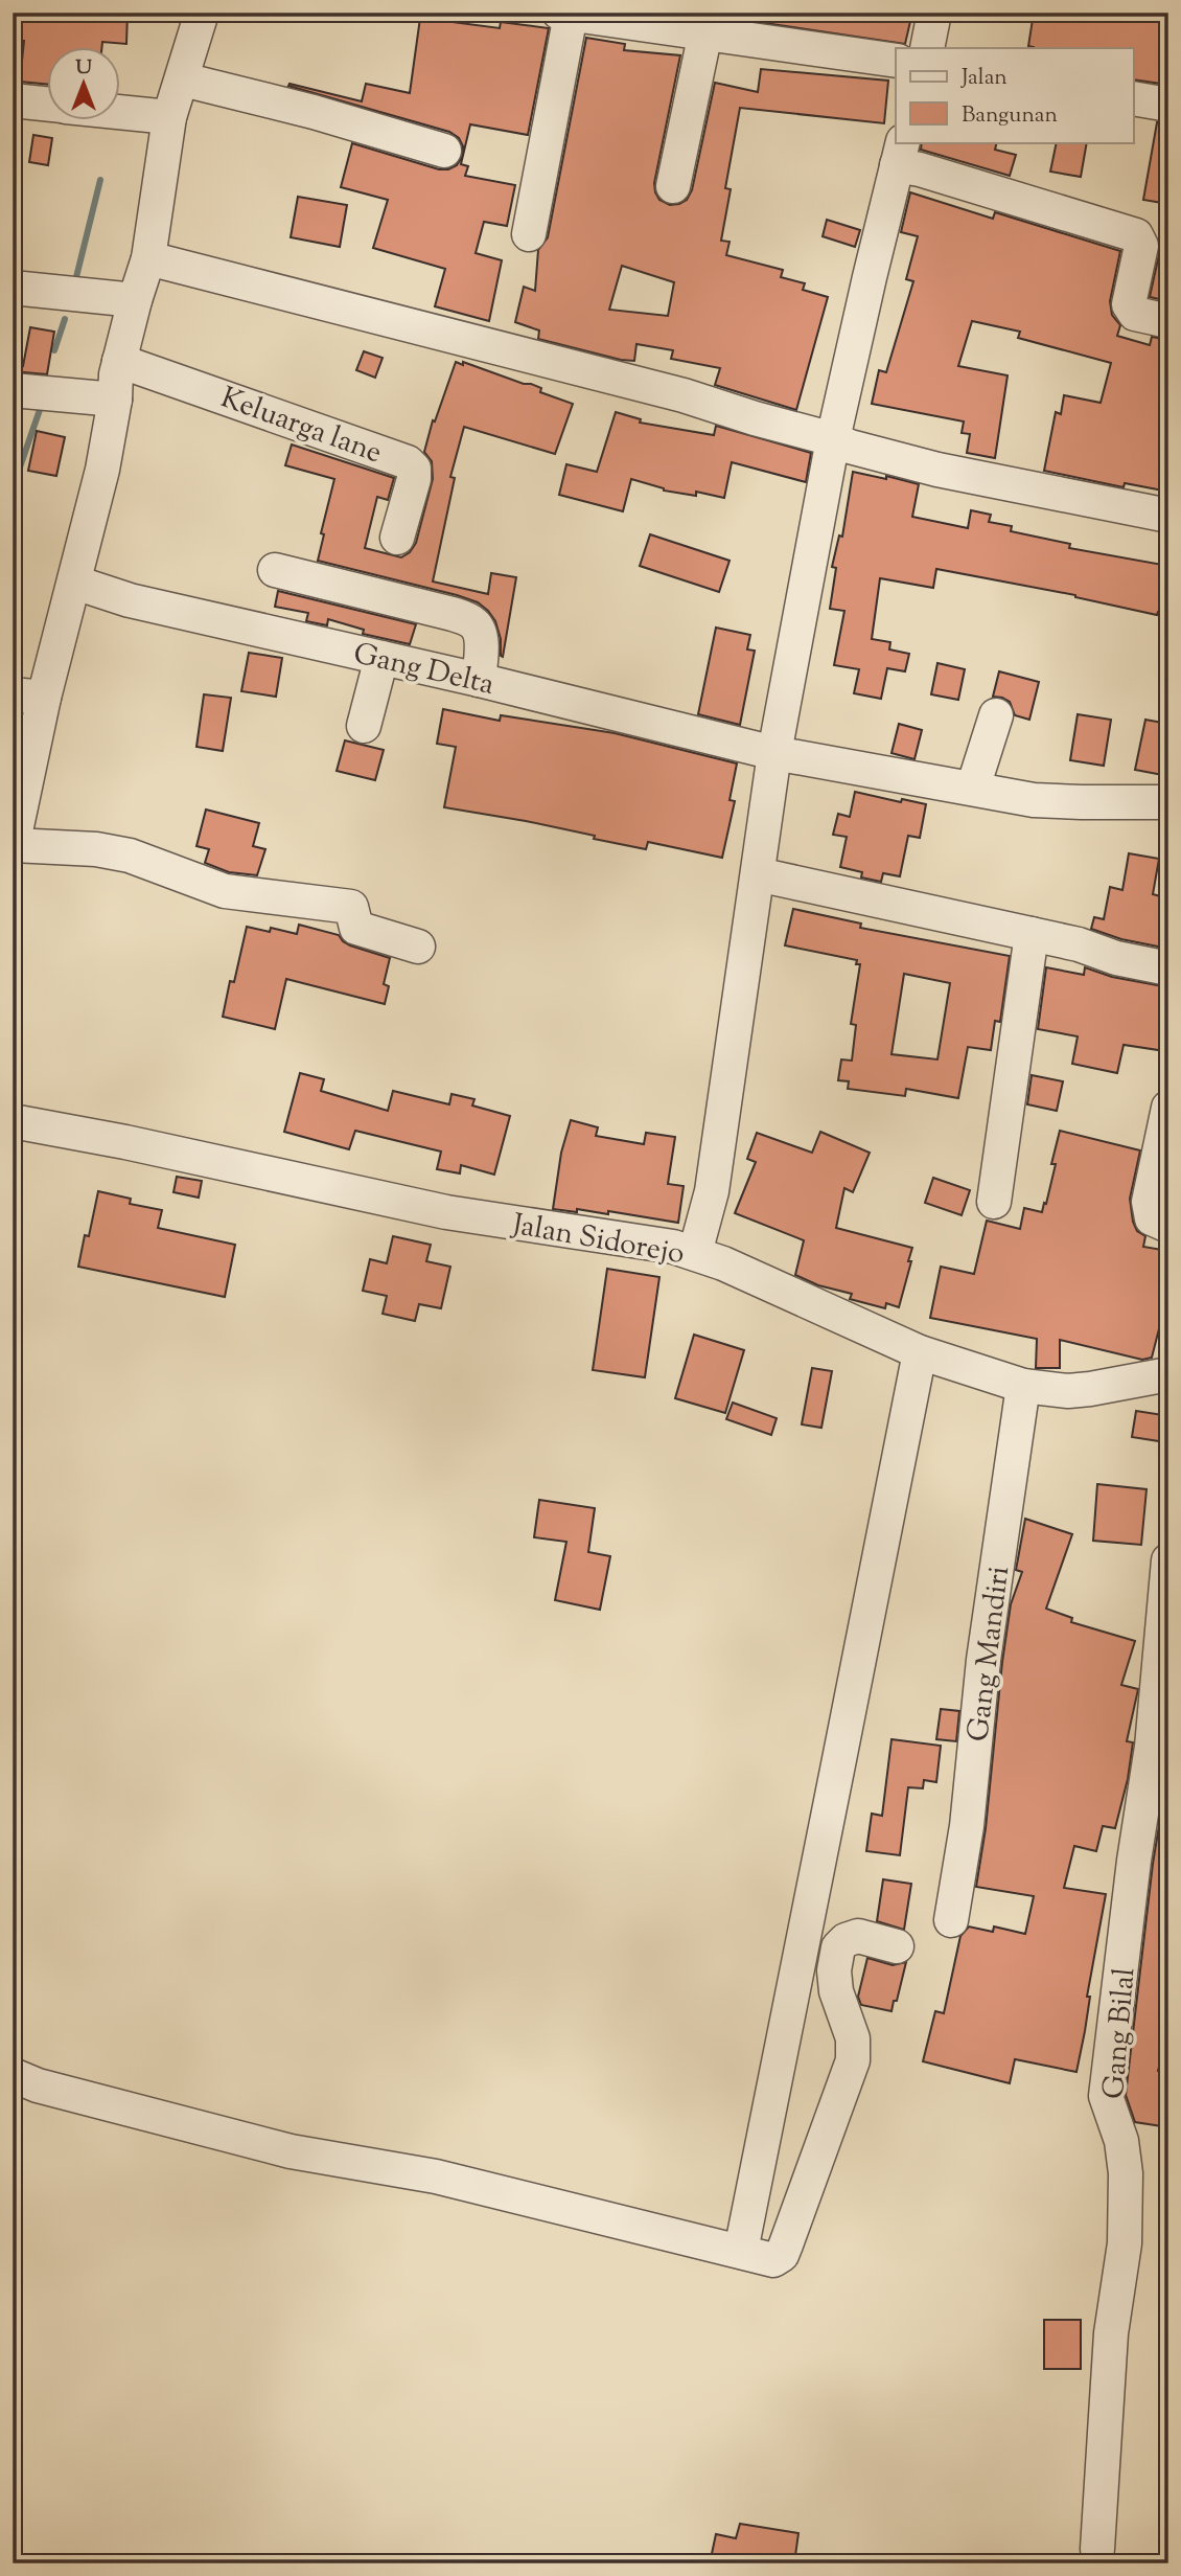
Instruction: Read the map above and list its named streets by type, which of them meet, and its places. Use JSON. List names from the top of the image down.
{
  "streets": {
    "street": [
      "Keluarga lane",
      "Gang Delta",
      "Jalan Sidorejo",
      "Gang Mandiri",
      "Gang Bilal"
    ]
  },
  "crossings": [
    ["Jalan Sidorejo", "Gang Mandiri"]
  ],
  "legend": ["Jalan", "Bangunan"],
  "north": "top"
}
